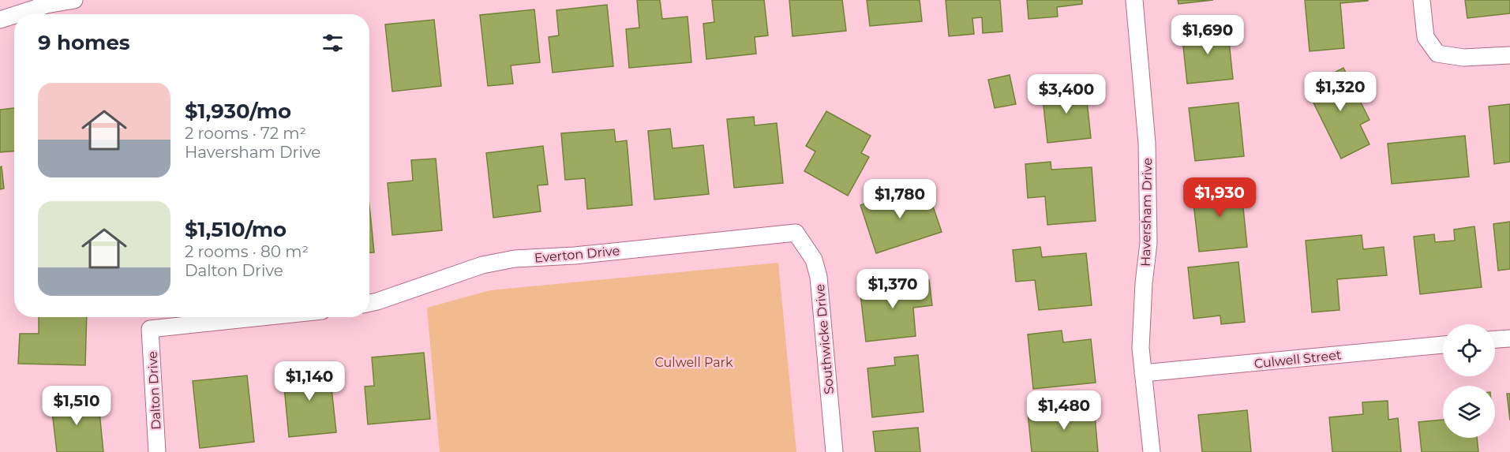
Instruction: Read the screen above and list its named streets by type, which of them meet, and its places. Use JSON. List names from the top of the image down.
{
  "streets": {
    "street": [
      "Haversham Drive",
      "Everton Drive",
      "Southwicke Drive",
      "Culwell Street",
      "Dalton Drive"
    ]
  },
  "crossings": [
    ["Haversham Drive", "Culwell Street"],
    ["Everton Drive", "Southwicke Drive"]
  ],
  "parks": ["Culwell Park"],
  "page": {
    "heading": "9 homes",
    "price": [
      "$1,690",
      "$1,320",
      "$3,400",
      "$1,930",
      "$1,780",
      "$1,370",
      "$1,140",
      "$1,510",
      "$1,480"
    ],
    "list": [
      {
        "name": "$1,930/mo",
        "note": "2 rooms · 72 m² · Haversham Drive"
      },
      {
        "name": "$1,510/mo",
        "note": "2 rooms · 80 m² · Dalton Drive"
      }
    ]
  }
}
